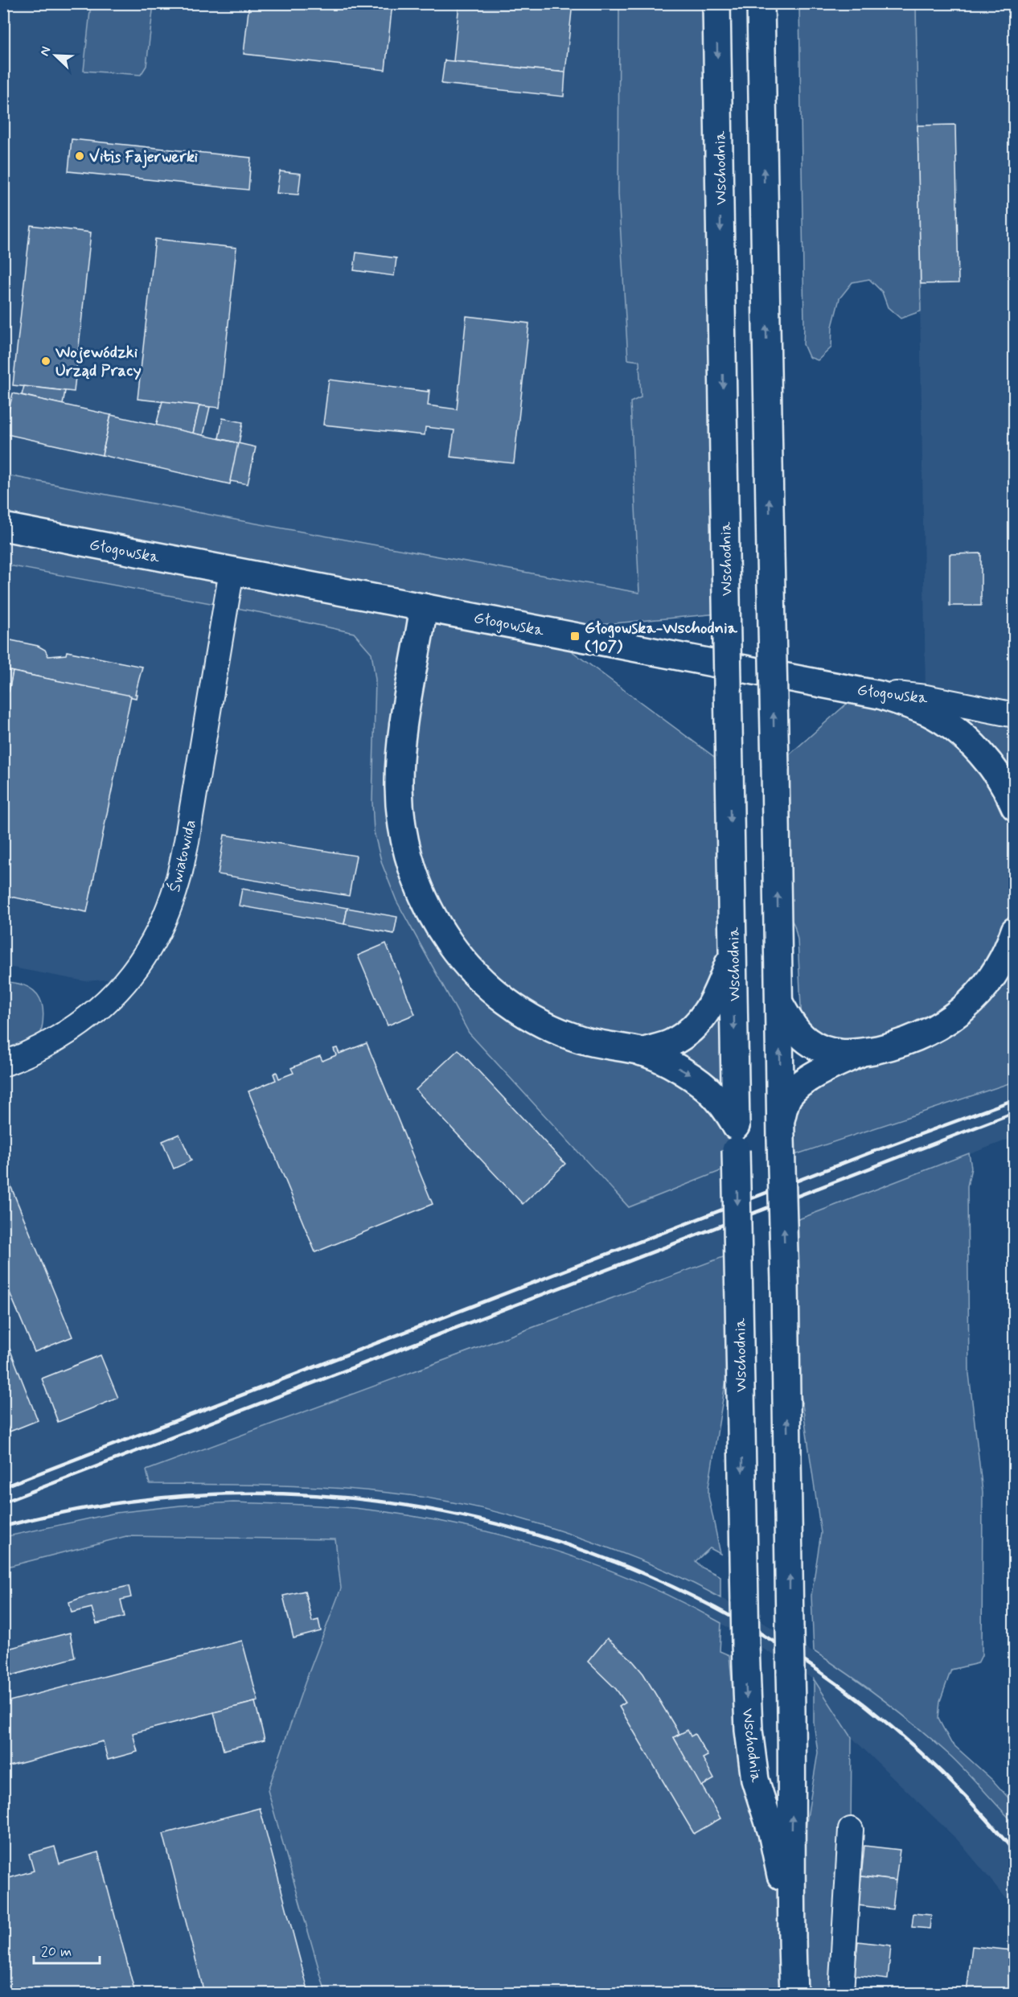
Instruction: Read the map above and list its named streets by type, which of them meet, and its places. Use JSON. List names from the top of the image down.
{
  "streets": {
    "street": ["Wschodnia", "Głogowska", "Światowida"]
  },
  "crossings": [
    ["Głogowska", "Światowida"]
  ],
  "places": {
    "other": ["Vitis Fajerwerki", "Wojewódzki Urząd Pracy"],
    "transit": ["Głogowska-Wschodnia (107)"]
  },
  "scale_bar": "20 m",
  "north": "top left"
}
